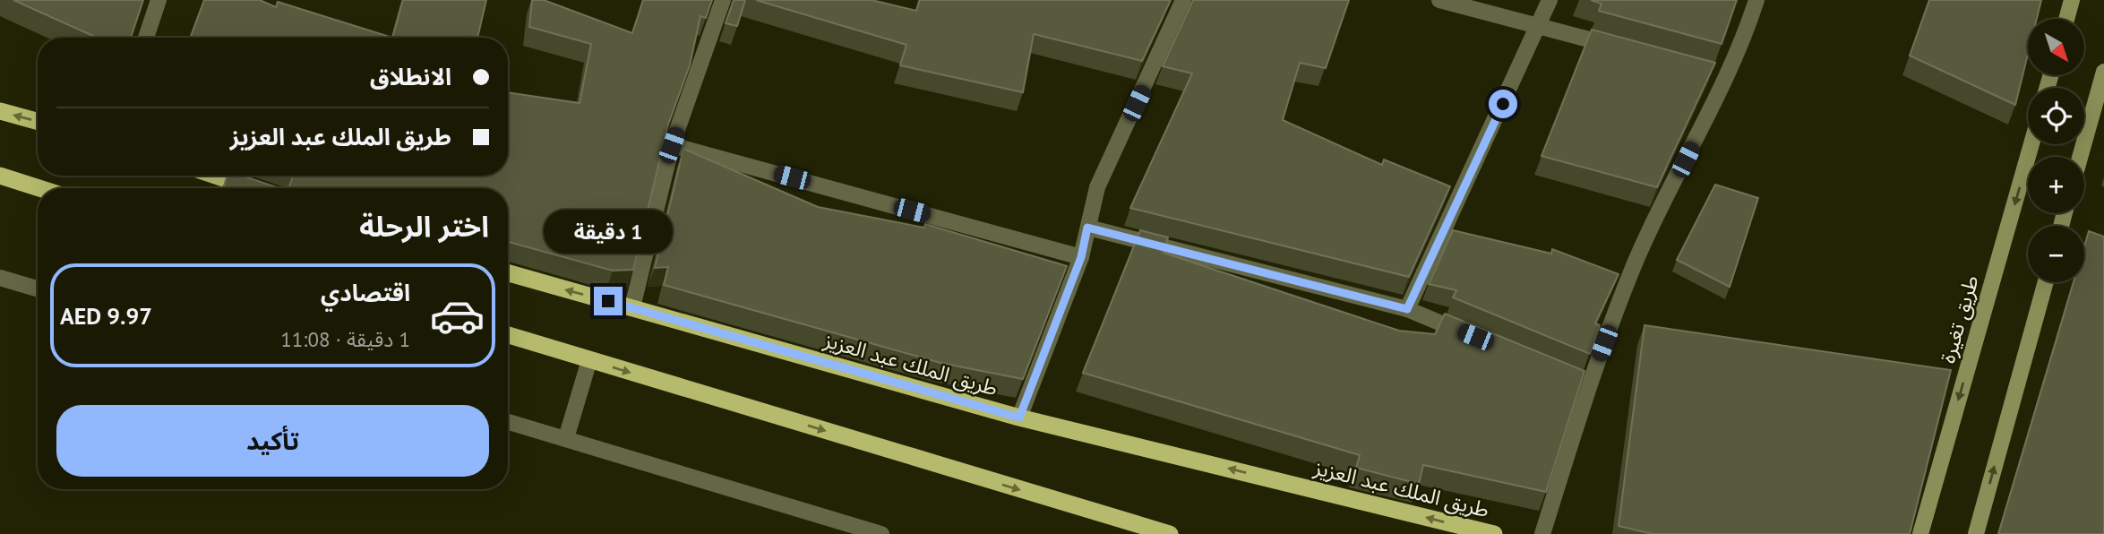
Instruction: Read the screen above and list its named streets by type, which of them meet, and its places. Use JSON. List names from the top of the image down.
{
  "streets": {
    "highway": ["طريق الملك عبد العزيز"],
    "main road": ["طريق تغيرة"]
  },
  "north": "bottom right",
  "page": {
    "map_buttons": ["+", "−"],
    "banner": ["الانطلاق", "طريق الملك عبد العزيز"],
    "heading": "اختر الرحلة",
    "bubble": "1 دقيقة",
    "list": [
      {
        "name": "اقتصادي",
        "note": "1 دقيقة · 11:08",
        "value": "AED 9.97"
      }
    ],
    "buttons": "تأكيد"
  }
}
